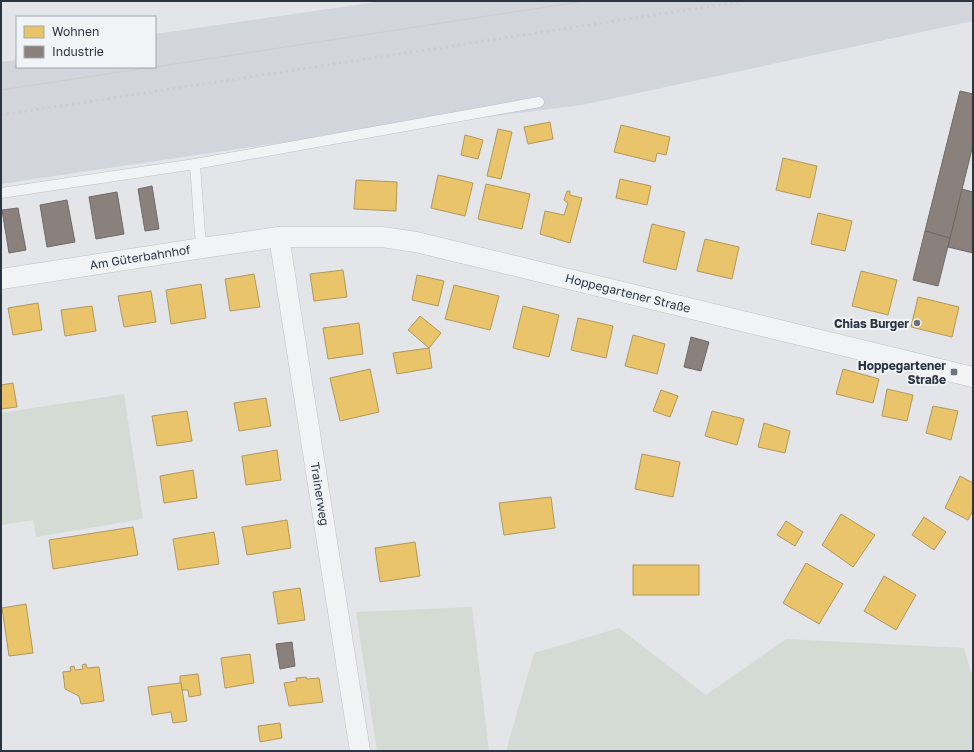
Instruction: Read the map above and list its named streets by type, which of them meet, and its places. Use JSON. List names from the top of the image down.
{
  "streets": {
    "street": ["Am Güterbahnhof", "Hoppegartener Straße", "Trainerweg"]
  },
  "crossings": [
    ["Am Güterbahnhof", "Hoppegartener Straße"],
    ["Am Güterbahnhof", "Trainerweg"],
    ["Hoppegartener Straße", "Trainerweg"]
  ],
  "places": {
    "other": ["Chias Burger"],
    "transit": ["Hoppegartener Straße"]
  },
  "legend": ["Wohnen", "Industrie"]
}
